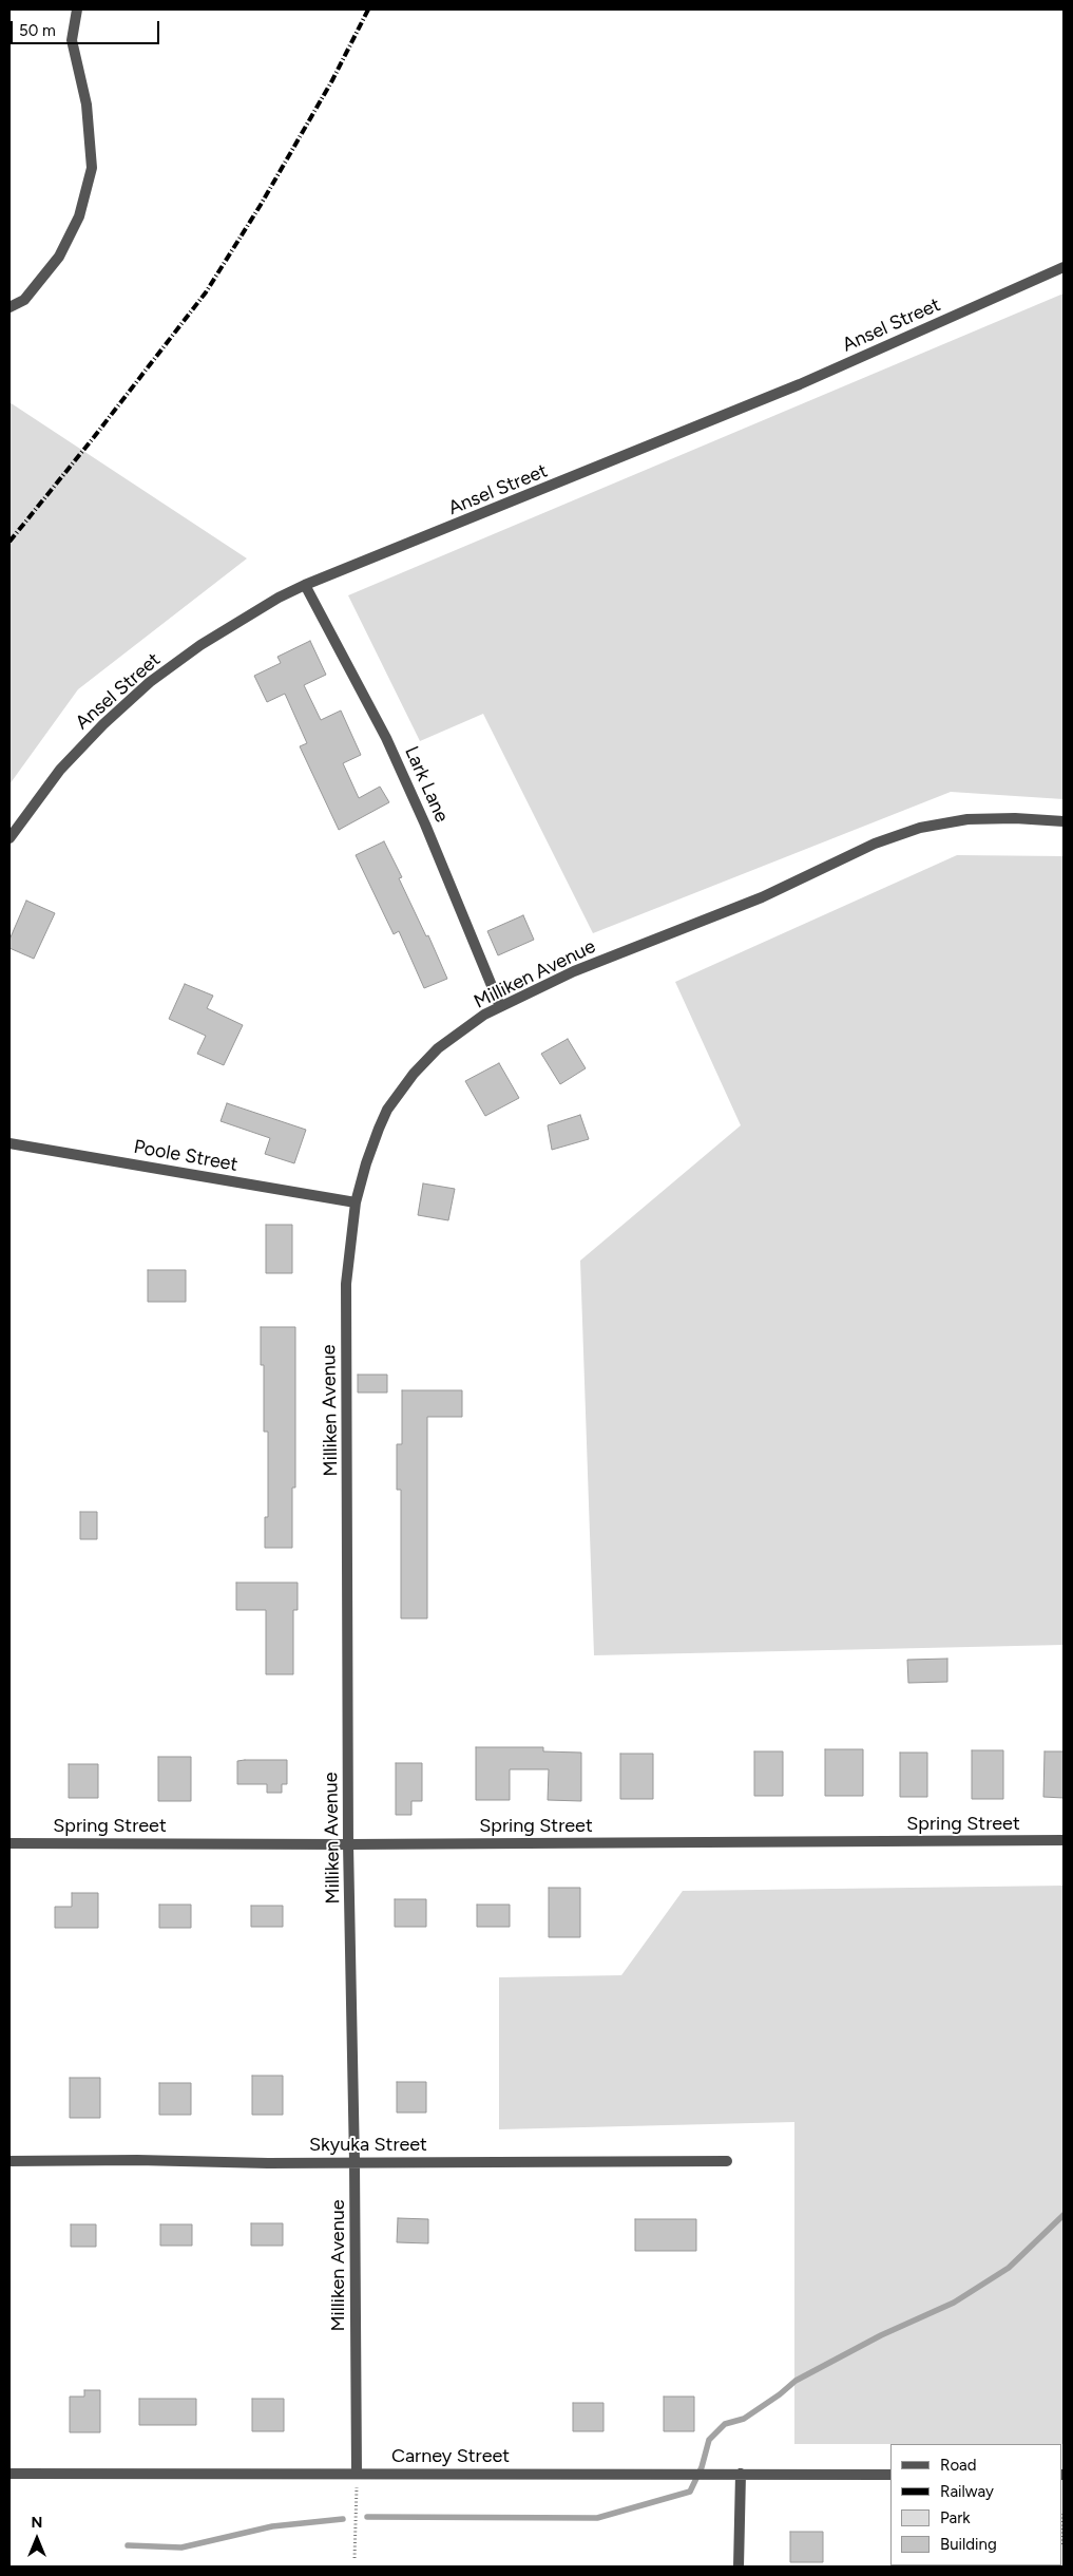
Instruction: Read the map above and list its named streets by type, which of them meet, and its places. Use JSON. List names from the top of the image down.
{
  "streets": {
    "street": [
      "Ansel Street",
      "Lark Lane",
      "Milliken Avenue",
      "Poole Street",
      "Spring Street",
      "Skyuka Street",
      "Carney Street"
    ]
  },
  "crossings": [
    ["Ansel Street", "Lark Lane"],
    ["Lark Lane", "Milliken Avenue"],
    ["Milliken Avenue", "Poole Street"],
    ["Milliken Avenue", "Spring Street"],
    ["Milliken Avenue", "Skyuka Street"],
    ["Milliken Avenue", "Carney Street"]
  ],
  "legend": [
    "Road",
    "Railway",
    "Park",
    "Building"
  ],
  "scale_bar": "50 m",
  "north": "top"
}
